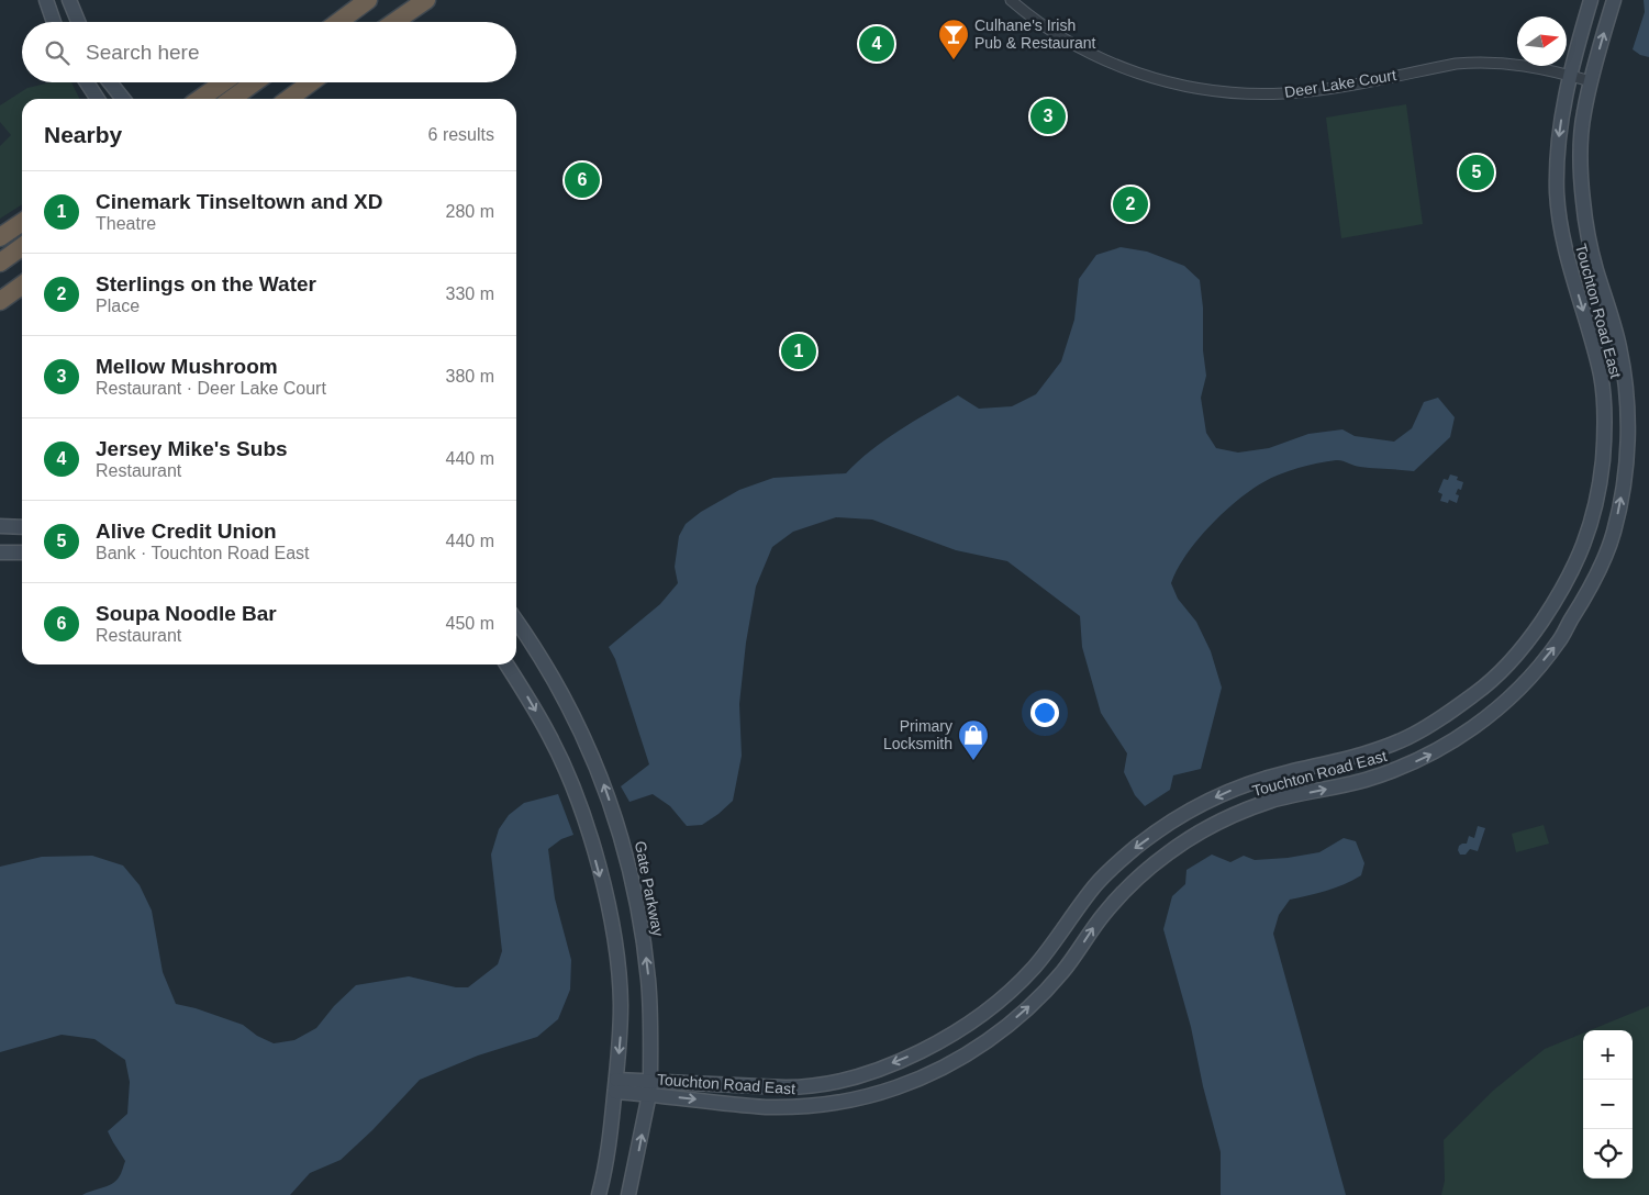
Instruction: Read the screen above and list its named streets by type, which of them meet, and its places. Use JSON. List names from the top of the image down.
{
  "streets": {
    "street": ["Deer Lake Court", "Touchton Road East", "Gate Parkway"]
  },
  "crossings": [
    ["Deer Lake Court", "Touchton Road East"],
    ["Touchton Road East", "Gate Parkway"]
  ],
  "places": {
    "bar": ["Culhane's Irish Pub & Restaurant"],
    "shop": ["Primary Locksmith"]
  },
  "north": "right",
  "page": {
    "search": "Search here",
    "pins": [
      "4",
      "3",
      "5",
      "6",
      "2",
      "1"
    ],
    "heading": ["Nearby", "6 results"],
    "list": [
      {
        "mark": "1",
        "name": "Cinemark Tinseltown and XD",
        "note": "Theatre",
        "value": "280 m"
      },
      {
        "mark": "2",
        "name": "Sterlings on the Water",
        "note": "Place",
        "value": "330 m"
      },
      {
        "mark": "3",
        "name": "Mellow Mushroom",
        "note": "Restaurant · Deer Lake Court",
        "value": "380 m"
      },
      {
        "mark": "4",
        "name": "Jersey Mike's Subs",
        "note": "Restaurant",
        "value": "440 m"
      },
      {
        "mark": "5",
        "name": "Alive Credit Union",
        "note": "Bank · Touchton Road East",
        "value": "440 m"
      },
      {
        "mark": "6",
        "name": "Soupa Noodle Bar",
        "note": "Restaurant",
        "value": "450 m"
      }
    ],
    "map_buttons": ["+", "−"]
  }
}
